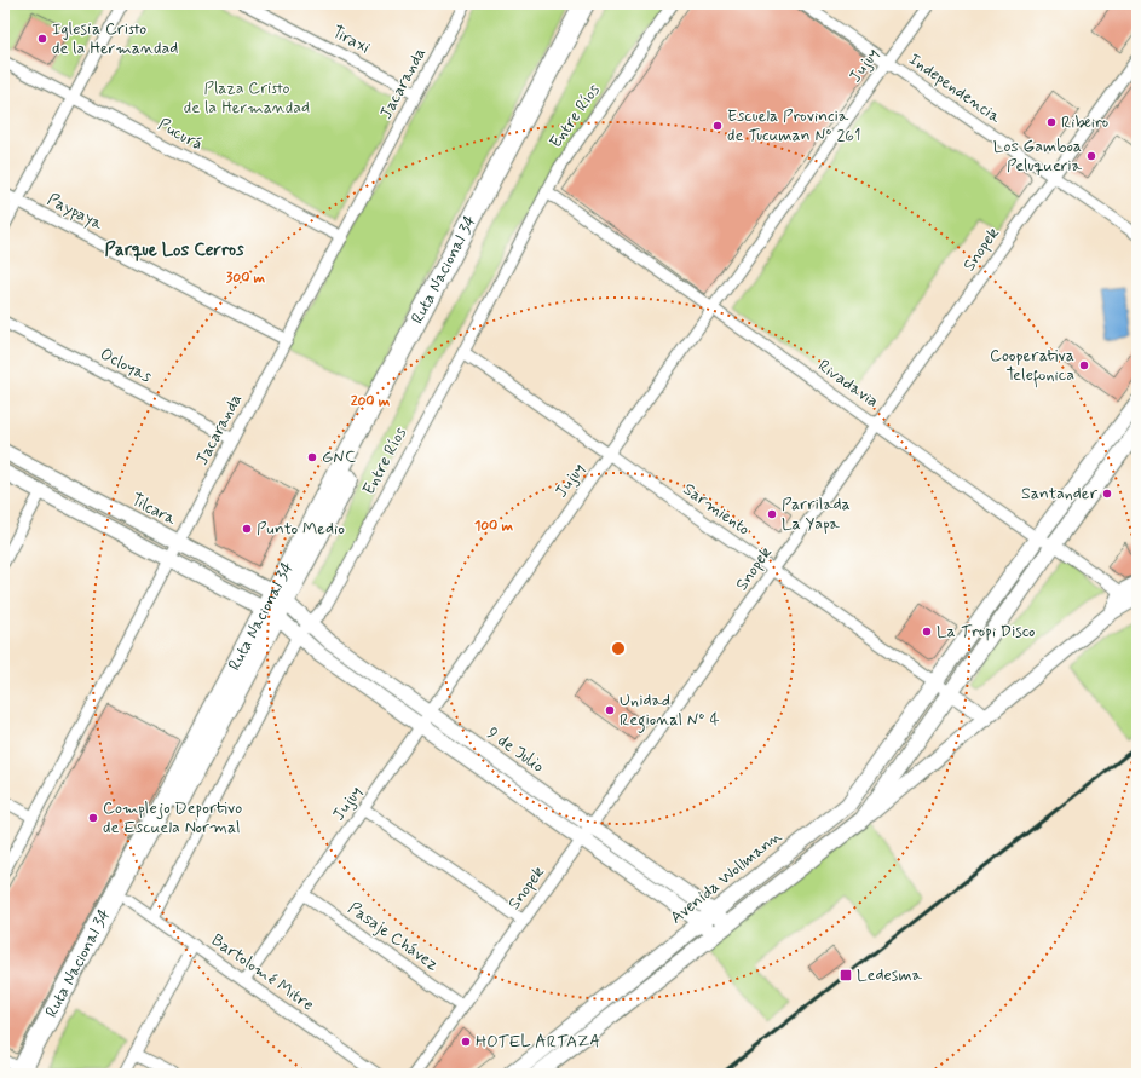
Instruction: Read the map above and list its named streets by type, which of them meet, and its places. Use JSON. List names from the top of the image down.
{
  "streets": {
    "highway": ["Ruta Nacional 34"],
    "main road": ["Avenida Wollmann"],
    "street": [
      "Tiraxi",
      "Jujuy",
      "Jacaranda",
      "Independencia",
      "Entre Ríos",
      "Pucurá",
      "Paypaya",
      "Snopek",
      "Ocloyas",
      "Rivadavia",
      "Tilcara",
      "Sarmiento",
      "9 de Julio",
      "Pasaje Chávez",
      "Bartolomé Mitre"
    ]
  },
  "crossings": [
    ["Tiraxi", "Jacaranda"],
    ["Jujuy", "Independencia"],
    ["Jujuy", "Rivadavia"],
    ["Jujuy", "Sarmiento"],
    ["Jujuy", "9 de Julio"],
    ["Jujuy", "Pasaje Chávez"],
    ["Jujuy", "Bartolomé Mitre"],
    ["Jacaranda", "Pucurá"],
    ["Jacaranda", "Paypaya"],
    ["Jacaranda", "Ocloyas"],
    ["Jacaranda", "Tilcara"],
    ["Independencia", "Snopek"],
    ["Entre Ríos", "Rivadavia"],
    ["Entre Ríos", "Sarmiento"],
    ["Entre Ríos", "9 de Julio"],
    ["Entre Ríos", "Bartolomé Mitre"],
    ["Snopek", "Rivadavia"],
    ["Snopek", "Sarmiento"],
    ["Snopek", "9 de Julio"],
    ["Snopek", "Pasaje Chávez"],
    ["Ruta Nacional 34", "Tilcara"],
    ["Ruta Nacional 34", "9 de Julio"],
    ["Ruta Nacional 34", "Bartolomé Mitre"],
    ["Rivadavia", "Avenida Wollmann"],
    ["Tilcara", "9 de Julio"],
    ["Sarmiento", "Avenida Wollmann"],
    ["9 de Julio", "Avenida Wollmann"]
  ],
  "districts": ["Parque Los Cerros"],
  "parks": ["Plaza Cristo de la Hermandad"],
  "places": {
    "other": [
      "Iglesia Cristo de la Hermandad",
      "Ribeiro",
      "Escuela Provincia de Tucuman Nº 261",
      "Los Gamboa Peluqueria",
      "Cooperativa Telefonica",
      "GNC",
      "Santander",
      "Parrilada La Yapa",
      "Punto Medio",
      "La Tropi Disco",
      "Unidad Regional Nº 4",
      "Complejo Deportivo de Escuela Normal",
      "HOTEL ARTAZA"
    ],
    "transit": ["Ledesma"]
  },
  "rings": ["300 m", "200 m", "100 m"]
}
